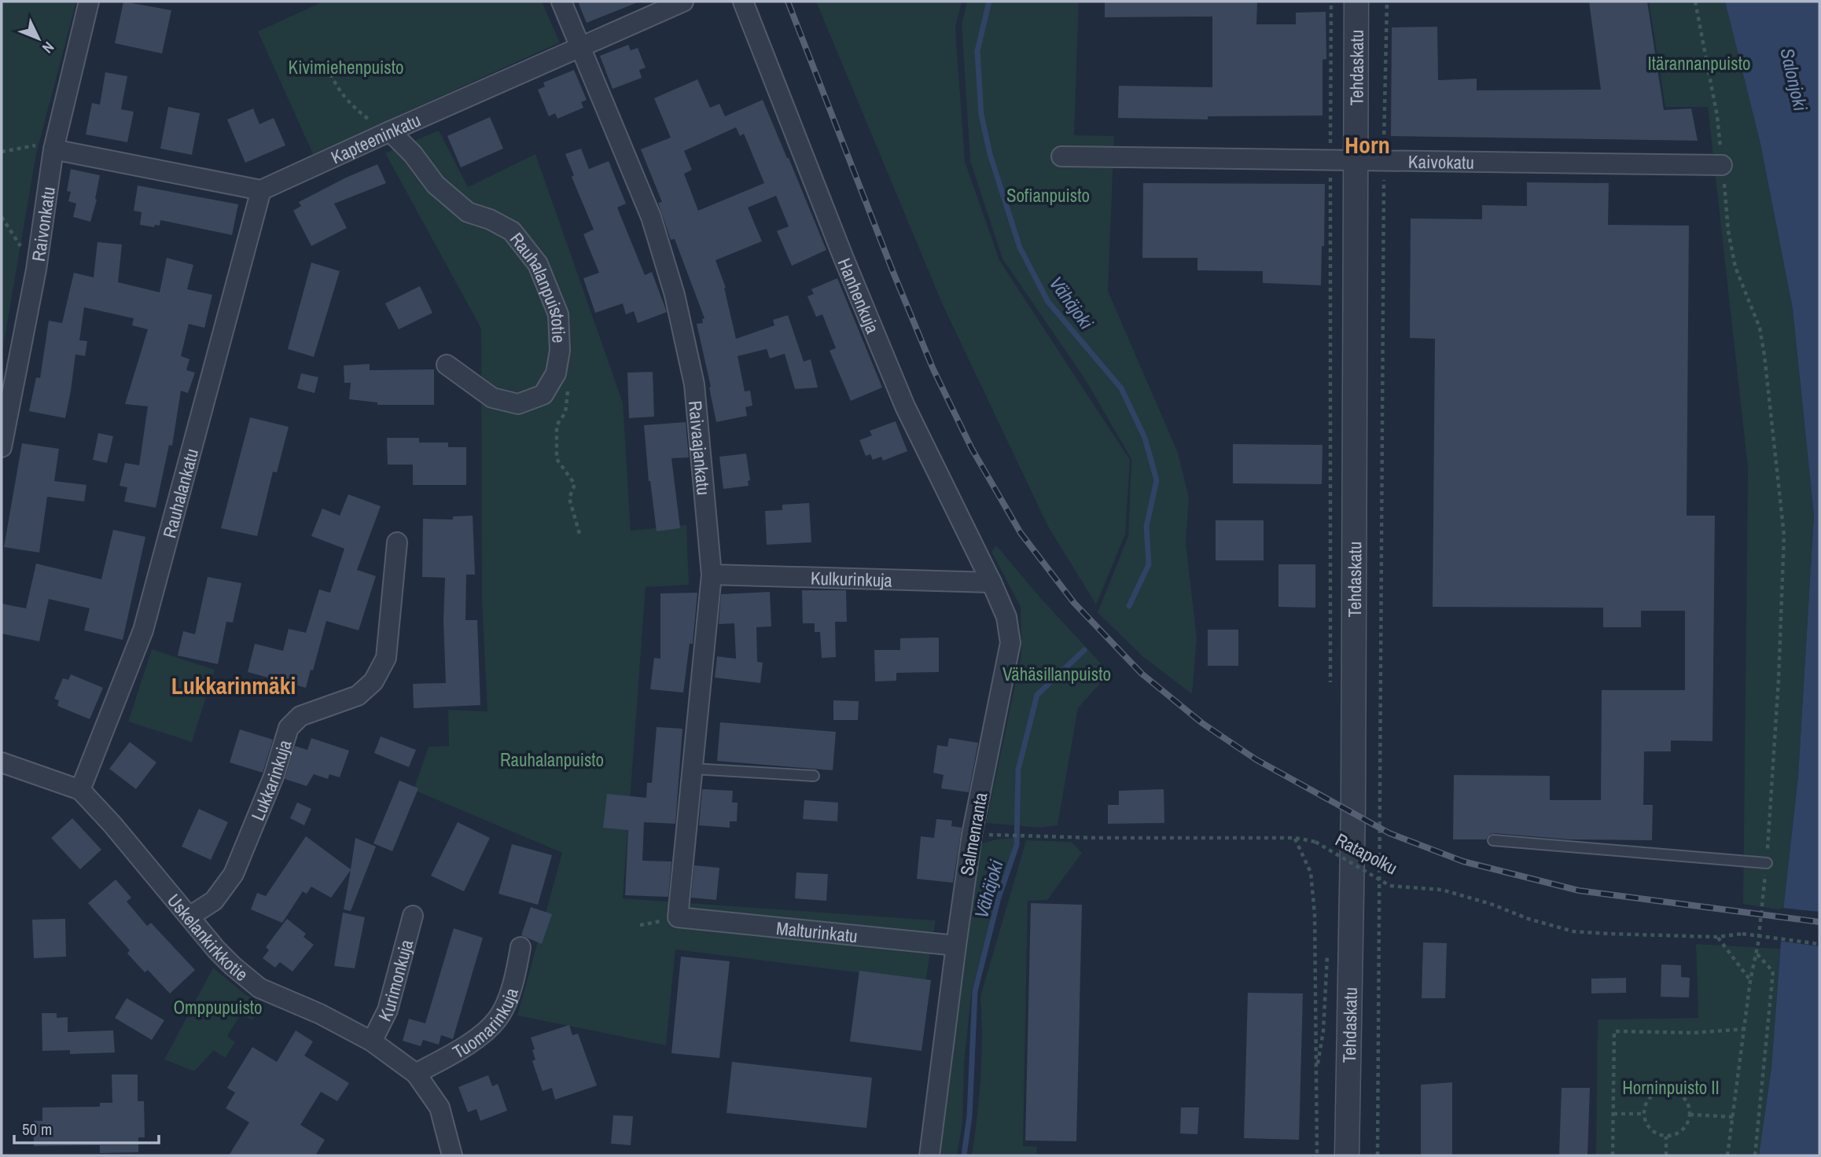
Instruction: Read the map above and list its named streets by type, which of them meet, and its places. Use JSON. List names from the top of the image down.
{
  "streets": {
    "street": [
      "Tehdaskatu",
      "Kapteeninkatu",
      "Kaivokatu",
      "Raivonkatu",
      "Rauhalanpuistotie",
      "Hanhenkuja",
      "Raivaajankatu",
      "Rauhalankatu",
      "Kulkurinkuja",
      "Lukkarinkuja",
      "Salmenranta",
      "Malturinkatu",
      "Uskelankirkkotie",
      "Kurimonkuja",
      "Tuomarinkuja"
    ],
    "path": ["Ratapolku"]
  },
  "crossings": [
    ["Tehdaskatu", "Kaivokatu"],
    ["Kapteeninkatu", "Rauhalanpuistotie"],
    ["Kapteeninkatu", "Raivaajankatu"],
    ["Kapteeninkatu", "Rauhalankatu"],
    ["Hanhenkuja", "Kulkurinkuja"],
    ["Hanhenkuja", "Salmenranta"],
    ["Raivaajankatu", "Kulkurinkuja"],
    ["Raivaajankatu", "Malturinkatu"],
    ["Rauhalankatu", "Uskelankirkkotie"],
    ["Kulkurinkuja", "Salmenranta"],
    ["Lukkarinkuja", "Uskelankirkkotie"],
    ["Salmenranta", "Malturinkatu"],
    ["Uskelankirkkotie", "Kurimonkuja"],
    ["Uskelankirkkotie", "Tuomarinkuja"]
  ],
  "districts": ["Horn", "Lukkarinmäki"],
  "water": ["Salonjoki", "Vähäjoki"],
  "parks": [
    "Itärannanpuisto",
    "Kivimiehenpuisto",
    "Sofianpuisto",
    "Vähäsillanpuisto",
    "Rauhalanpuisto",
    "Omppupuisto",
    "Horninpuisto II"
  ],
  "scale_bar": "50 m",
  "north": "bottom right"
}
